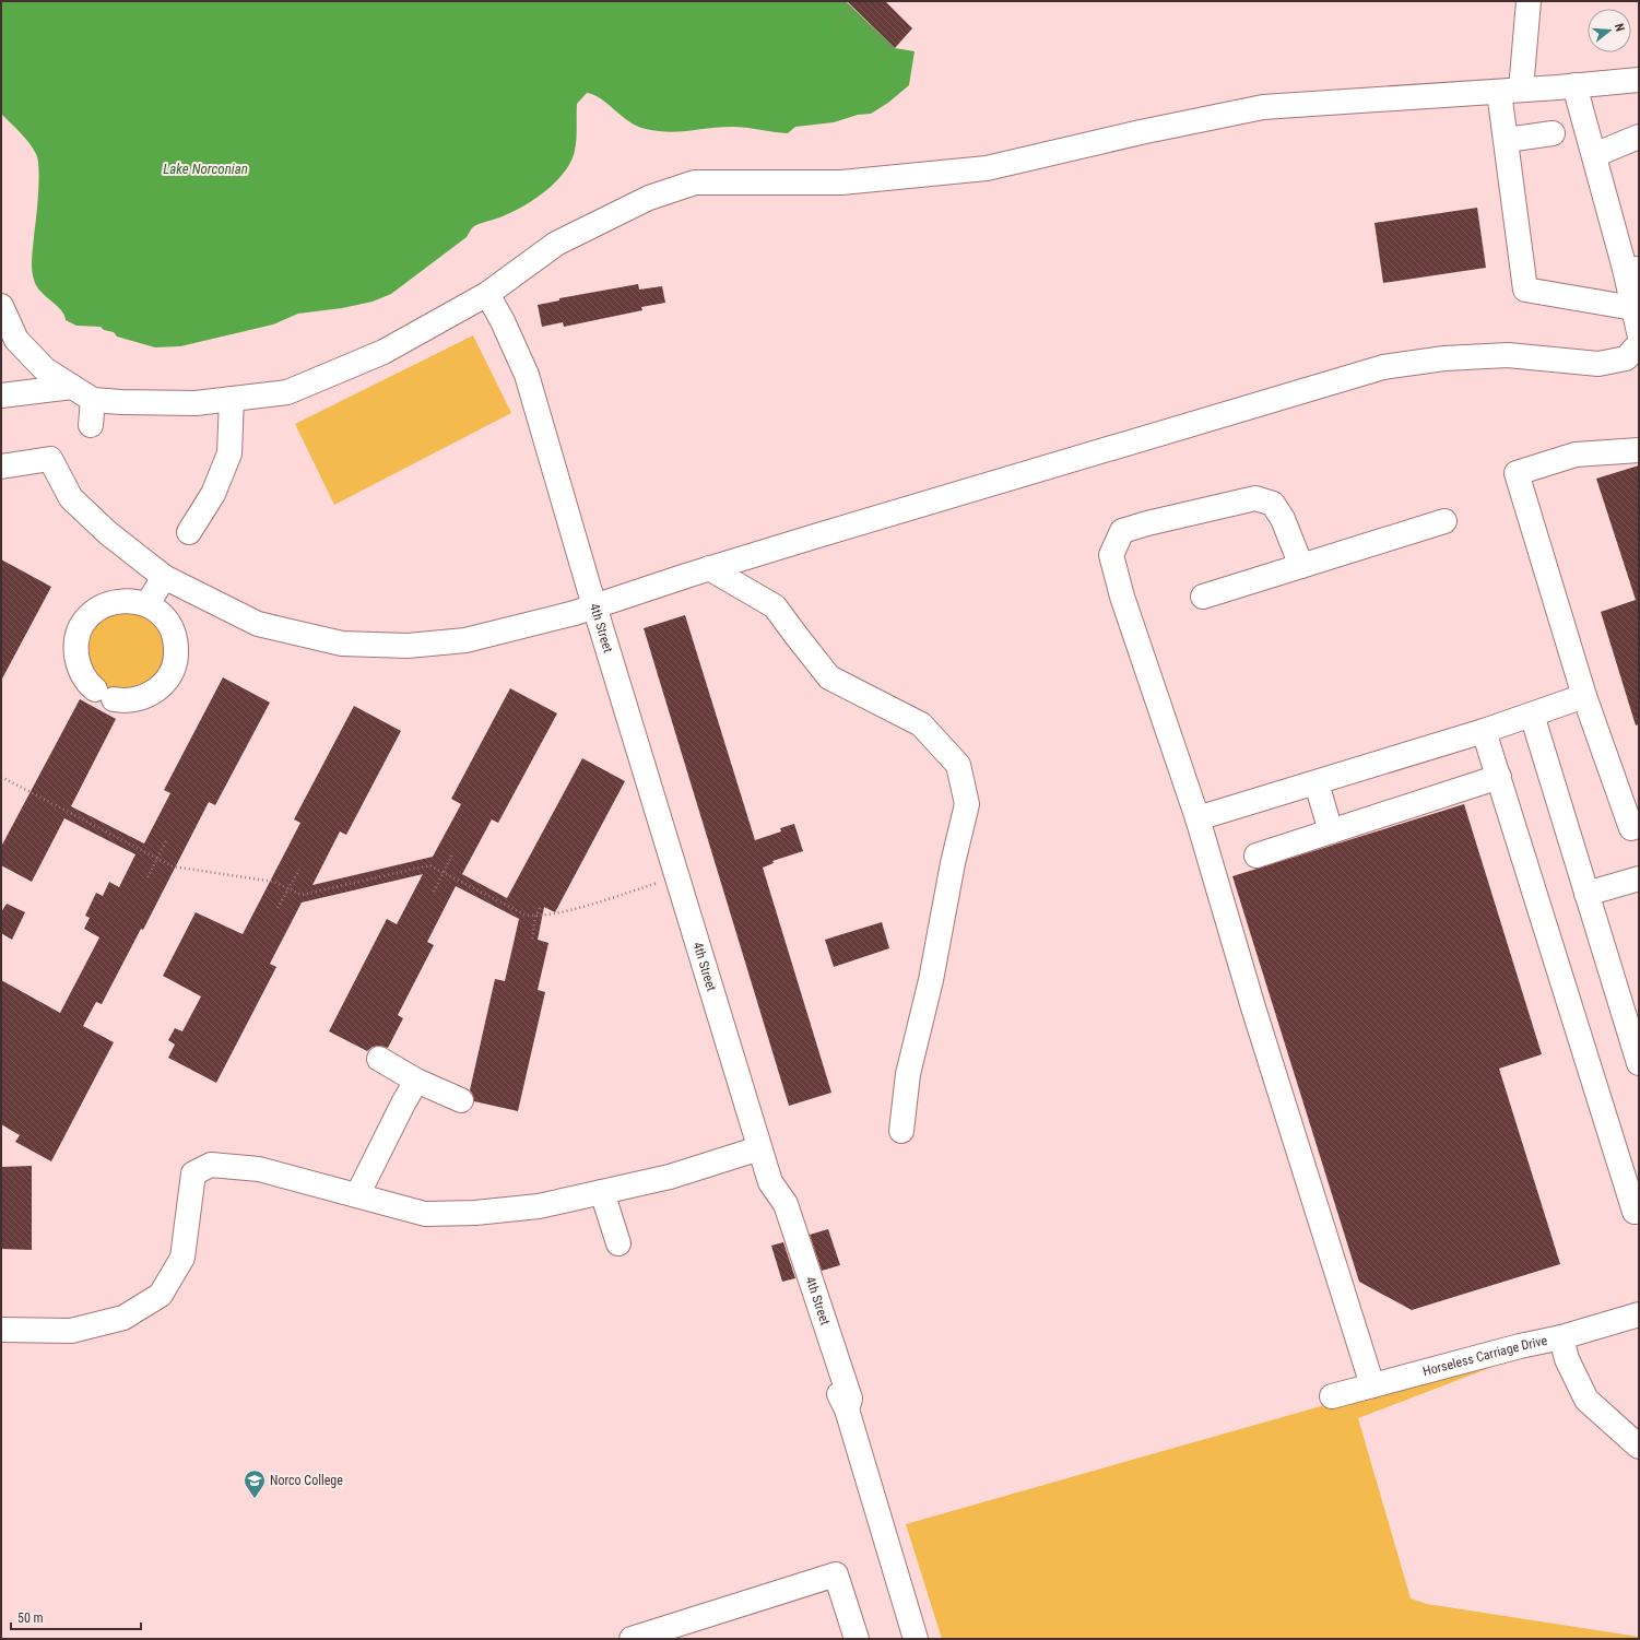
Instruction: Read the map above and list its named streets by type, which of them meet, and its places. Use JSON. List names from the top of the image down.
{
  "streets": {
    "street": ["4th Street", "Horseless Carriage Drive"]
  },
  "water": ["Lake Norconian"],
  "places": {
    "school or university": ["Norco College"]
  },
  "scale_bar": "50 m",
  "north": "right"
}
